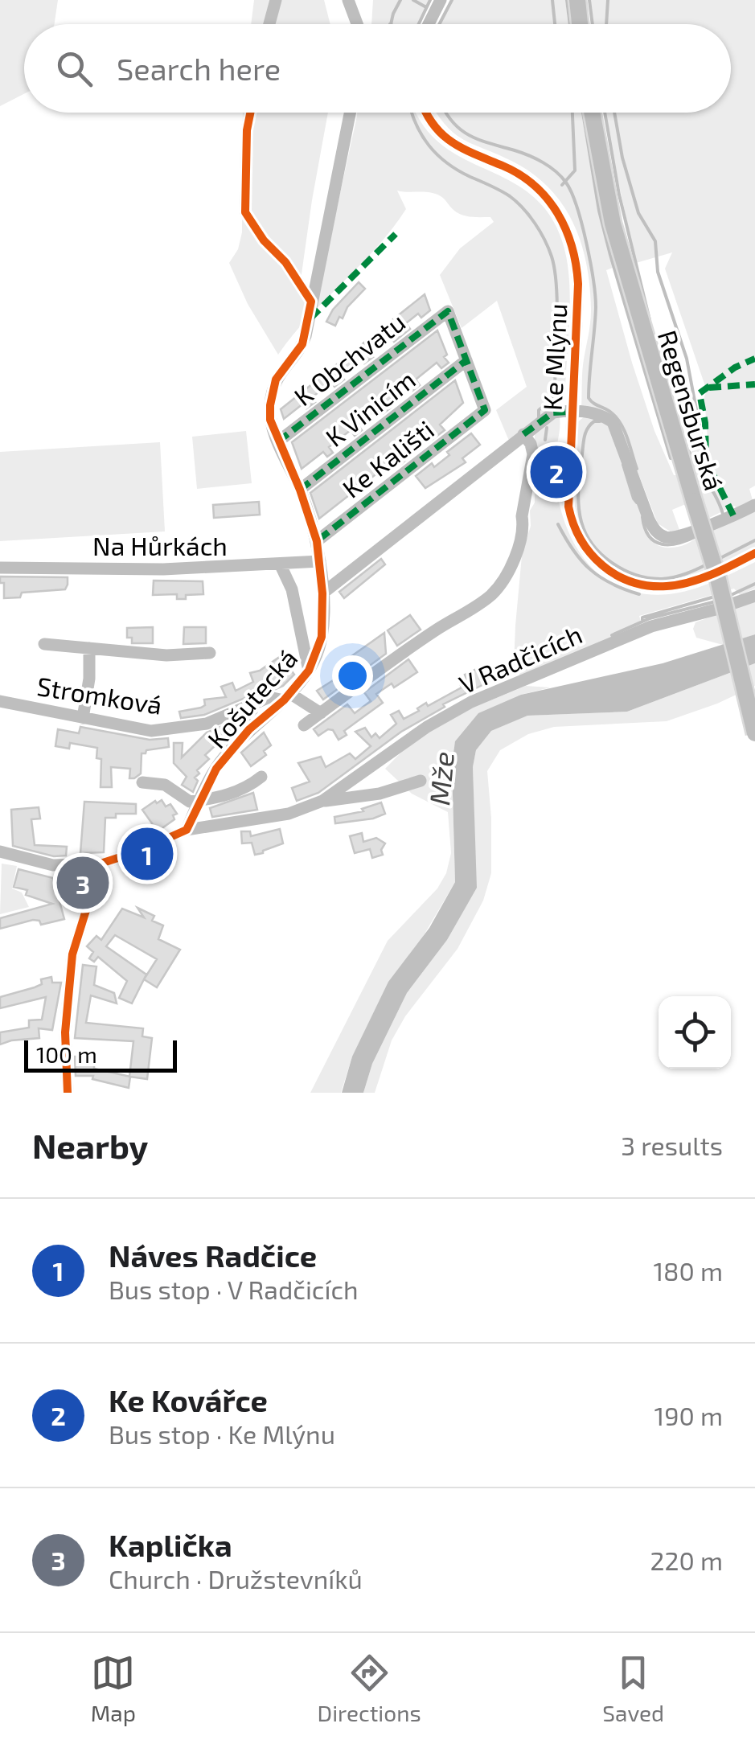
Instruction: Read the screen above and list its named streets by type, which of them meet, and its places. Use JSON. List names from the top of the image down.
{
  "streets": {
    "main road": ["Regensburská"],
    "street": [
      "Ke Mlýnu",
      "K Obchvatu",
      "K Vinicím",
      "Ke Kališti",
      "Na Hůrkách",
      "V Radčicích",
      "Stromková",
      "Košutecká"
    ]
  },
  "crossings": [
    ["K Obchvatu", "K Vinicím"],
    ["K Obchvatu", "Ke Kališti"],
    ["K Obchvatu", "Košutecká"],
    ["K Vinicím", "Ke Kališti"],
    ["K Vinicím", "Košutecká"],
    ["Ke Kališti", "Košutecká"],
    ["Na Hůrkách", "Košutecká"],
    ["V Radčicích", "Košutecká"],
    ["Stromková", "Košutecká"]
  ],
  "water": ["Mže"],
  "scale_bar": "100 m",
  "page": {
    "search": "Search here",
    "pins": ["2", "1", "3"],
    "scale": "100 m",
    "heading": ["Nearby", "3 results"],
    "list": [
      {
        "mark": "1",
        "name": "Náves Radčice",
        "note": "Bus stop · V Radčicích",
        "value": "180 m"
      },
      {
        "mark": "2",
        "name": "Ke Kovářce",
        "note": "Bus stop · Ke Mlýnu",
        "value": "190 m"
      },
      {
        "mark": "3",
        "name": "Kaplička",
        "note": "Church · Družstevníků",
        "value": "220 m"
      }
    ],
    "nav": ["Map", "Directions", "Saved"]
  }
}
